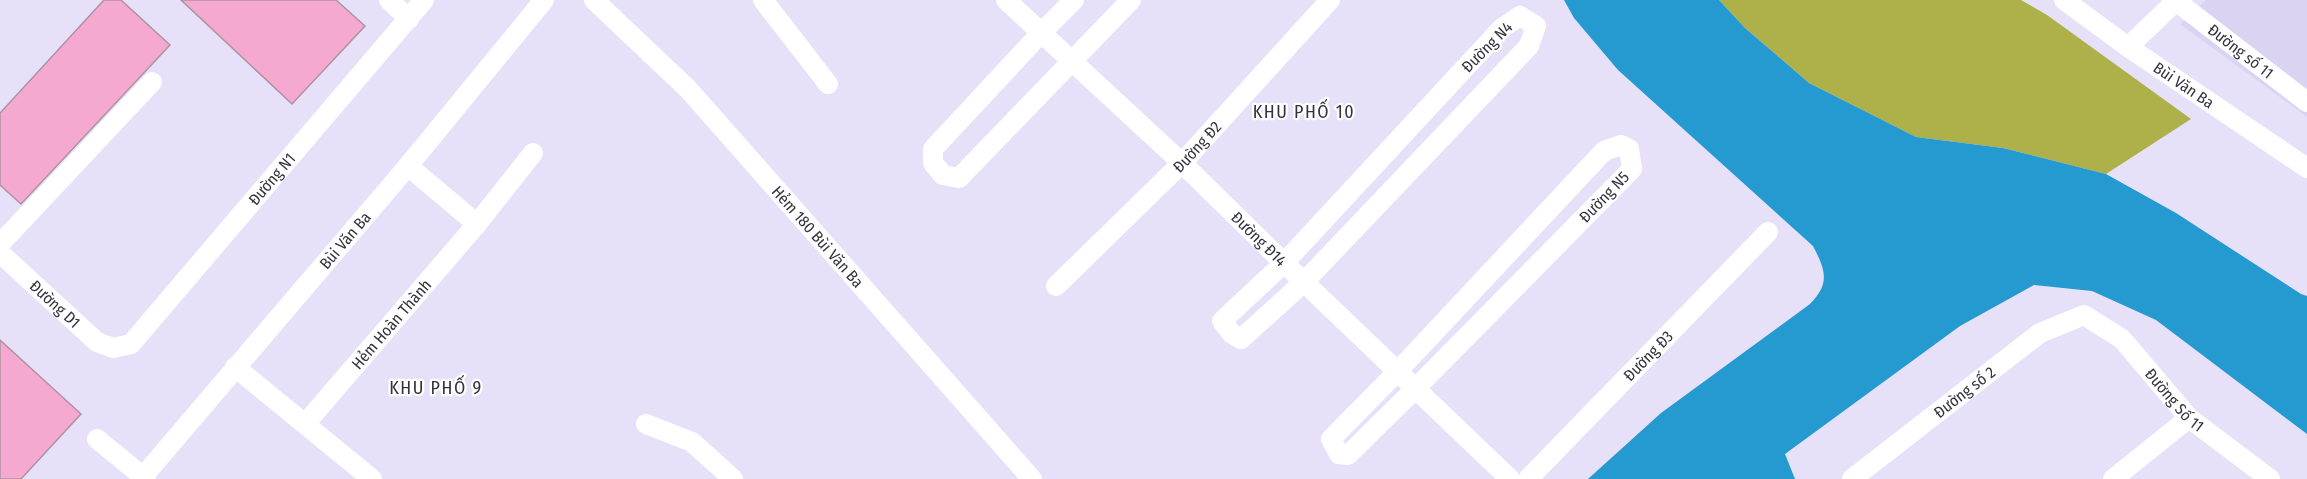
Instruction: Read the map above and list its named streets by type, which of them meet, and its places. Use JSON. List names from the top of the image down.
{
  "streets": {
    "street": [
      "Đường N4",
      "Đường số 11",
      "Bùi Văn Ba",
      "Đường Đ2",
      "Đường N1",
      "Đường N5",
      "Hẻm 180 Bùi Văn Ba",
      "Đường Đ14",
      "Đường D1",
      "Hẻm Hoàn Thành",
      "Đường Đ3",
      "Đường số 2",
      "Đường Số 11"
    ]
  },
  "crossings": [
    ["Đường N4", "Đường Đ14"],
    ["Đường Đ2", "Đường Đ14"],
    ["Đường N1", "Đường D1"],
    ["Đường N5", "Đường Đ14"],
    ["Đường số 2", "Đường Số 11"]
  ],
  "districts": ["KHU PHỐ 10", "KHU PHỐ 9"]
}
